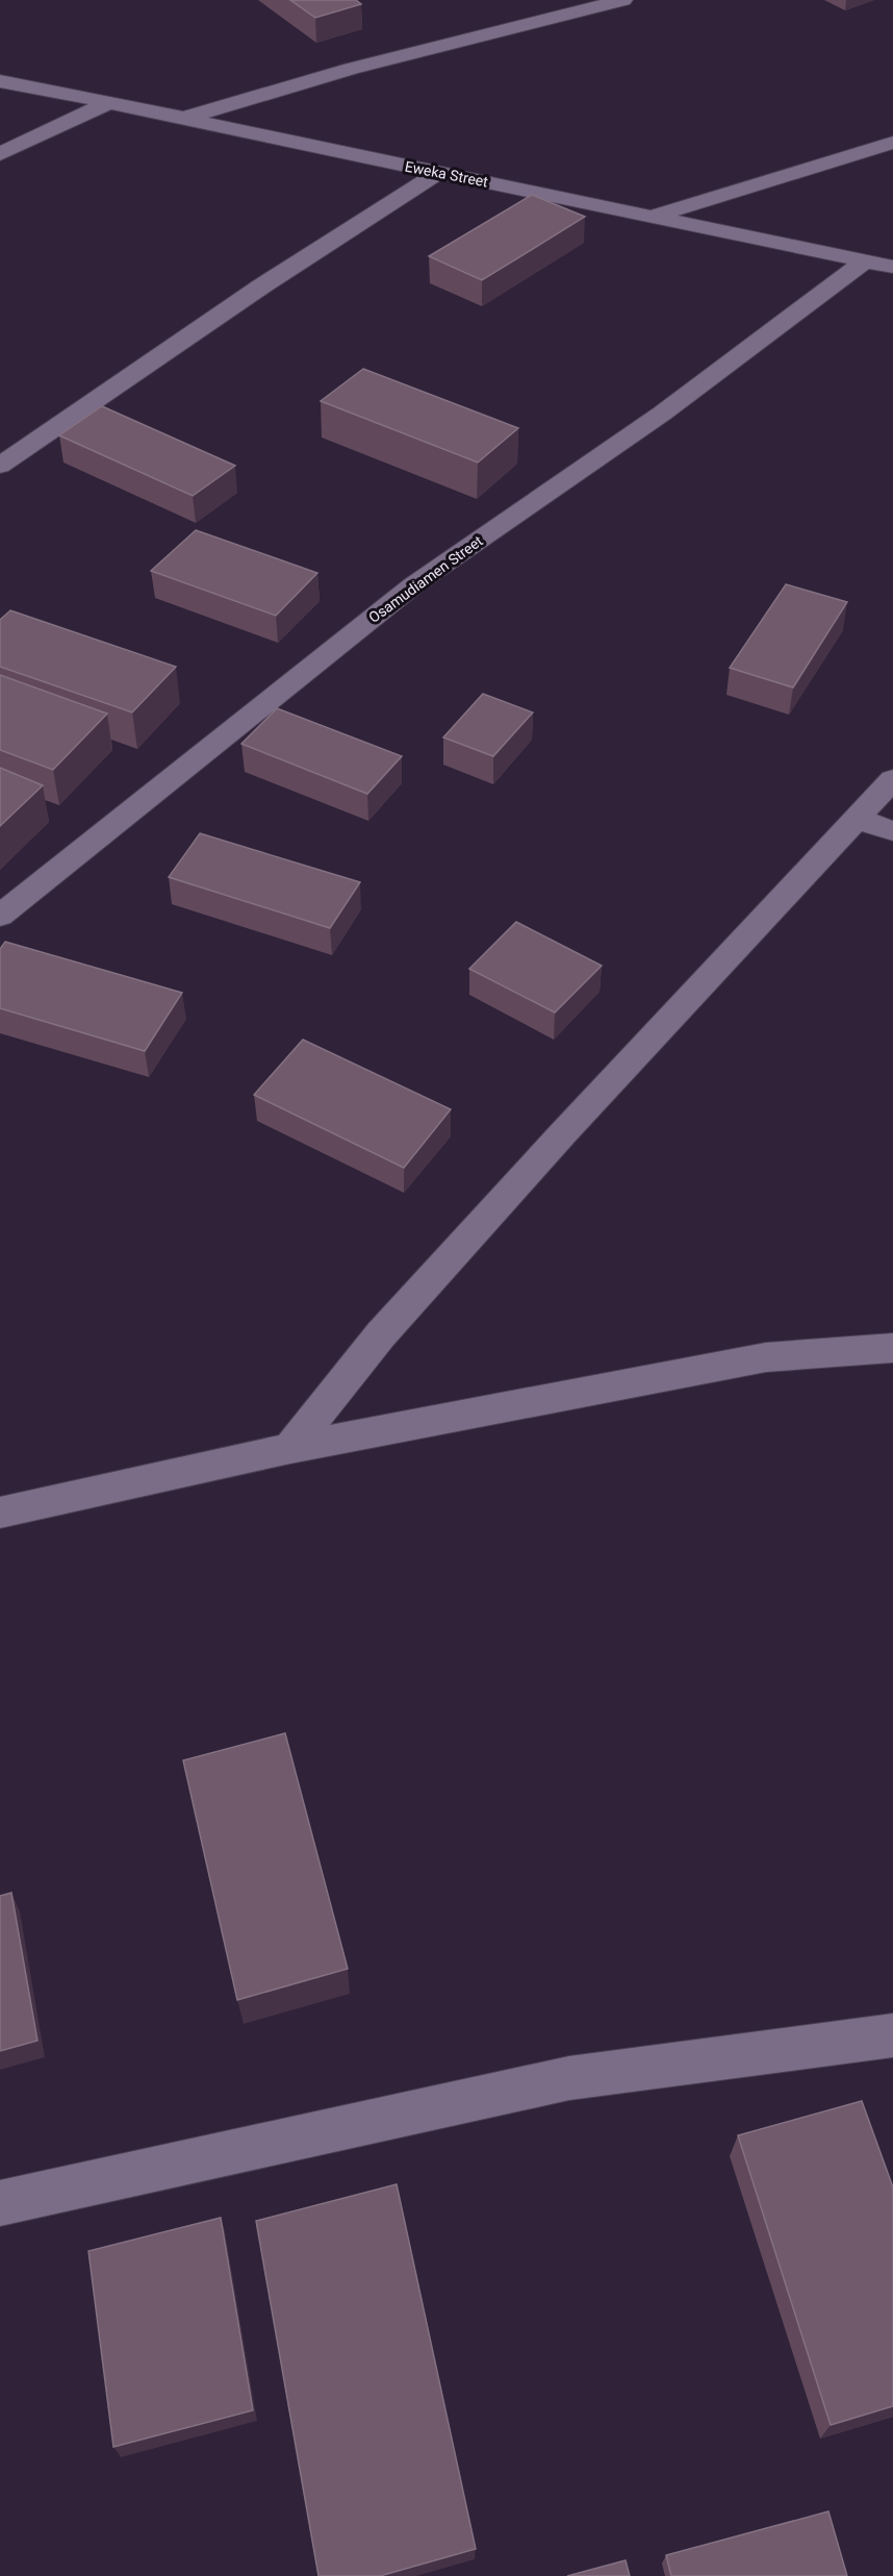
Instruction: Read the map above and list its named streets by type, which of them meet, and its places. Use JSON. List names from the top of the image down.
{
  "streets": {
    "street": ["Eweka Street", "Osamudiamen Street"]
  },
  "crossings": [
    ["Eweka Street", "Osamudiamen Street"]
  ]
}
